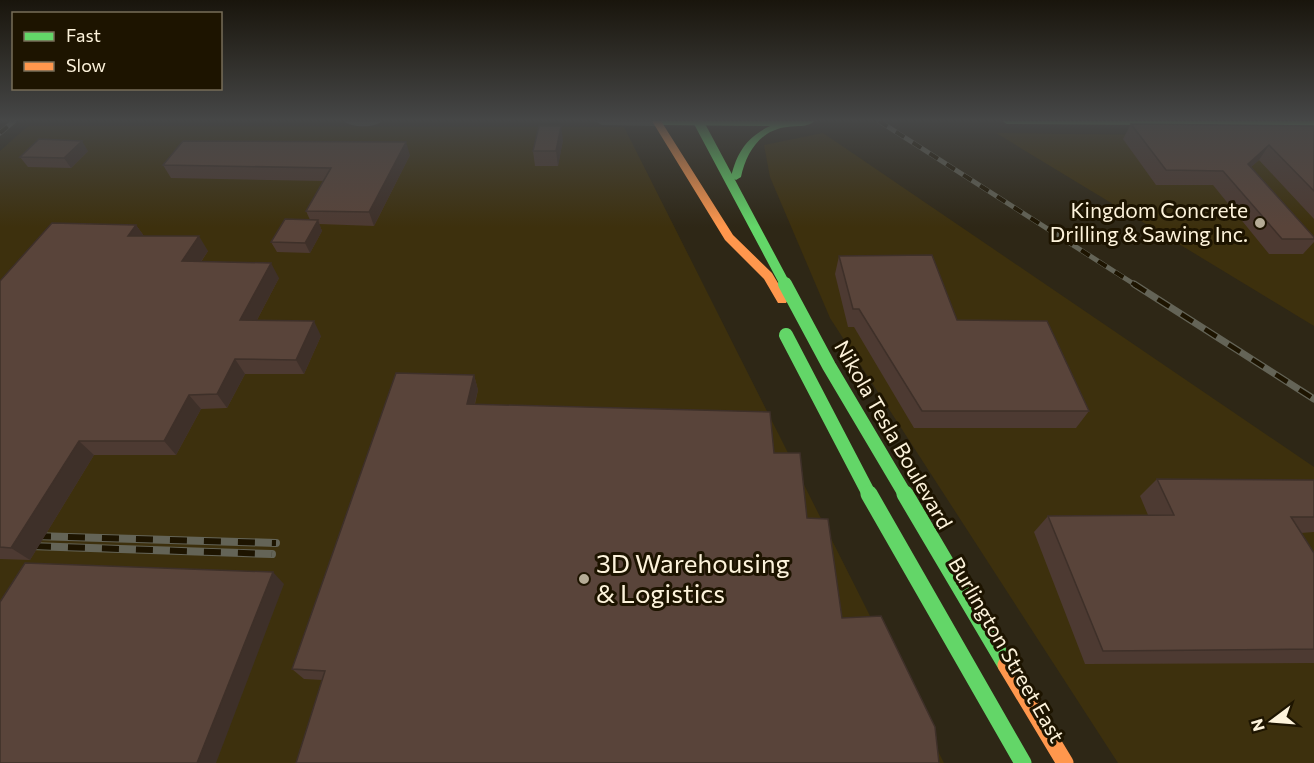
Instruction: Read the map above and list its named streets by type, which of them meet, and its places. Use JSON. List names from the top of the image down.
{
  "streets": {
    "main road": ["Nikola Tesla Boulevard", "Burlington Street East"]
  },
  "places": ["Kingdom Concrete Drilling & Sawing Inc.", "3D Warehousing & Logistics"],
  "legend": ["Fast", "Slow"],
  "north": "left"
}
